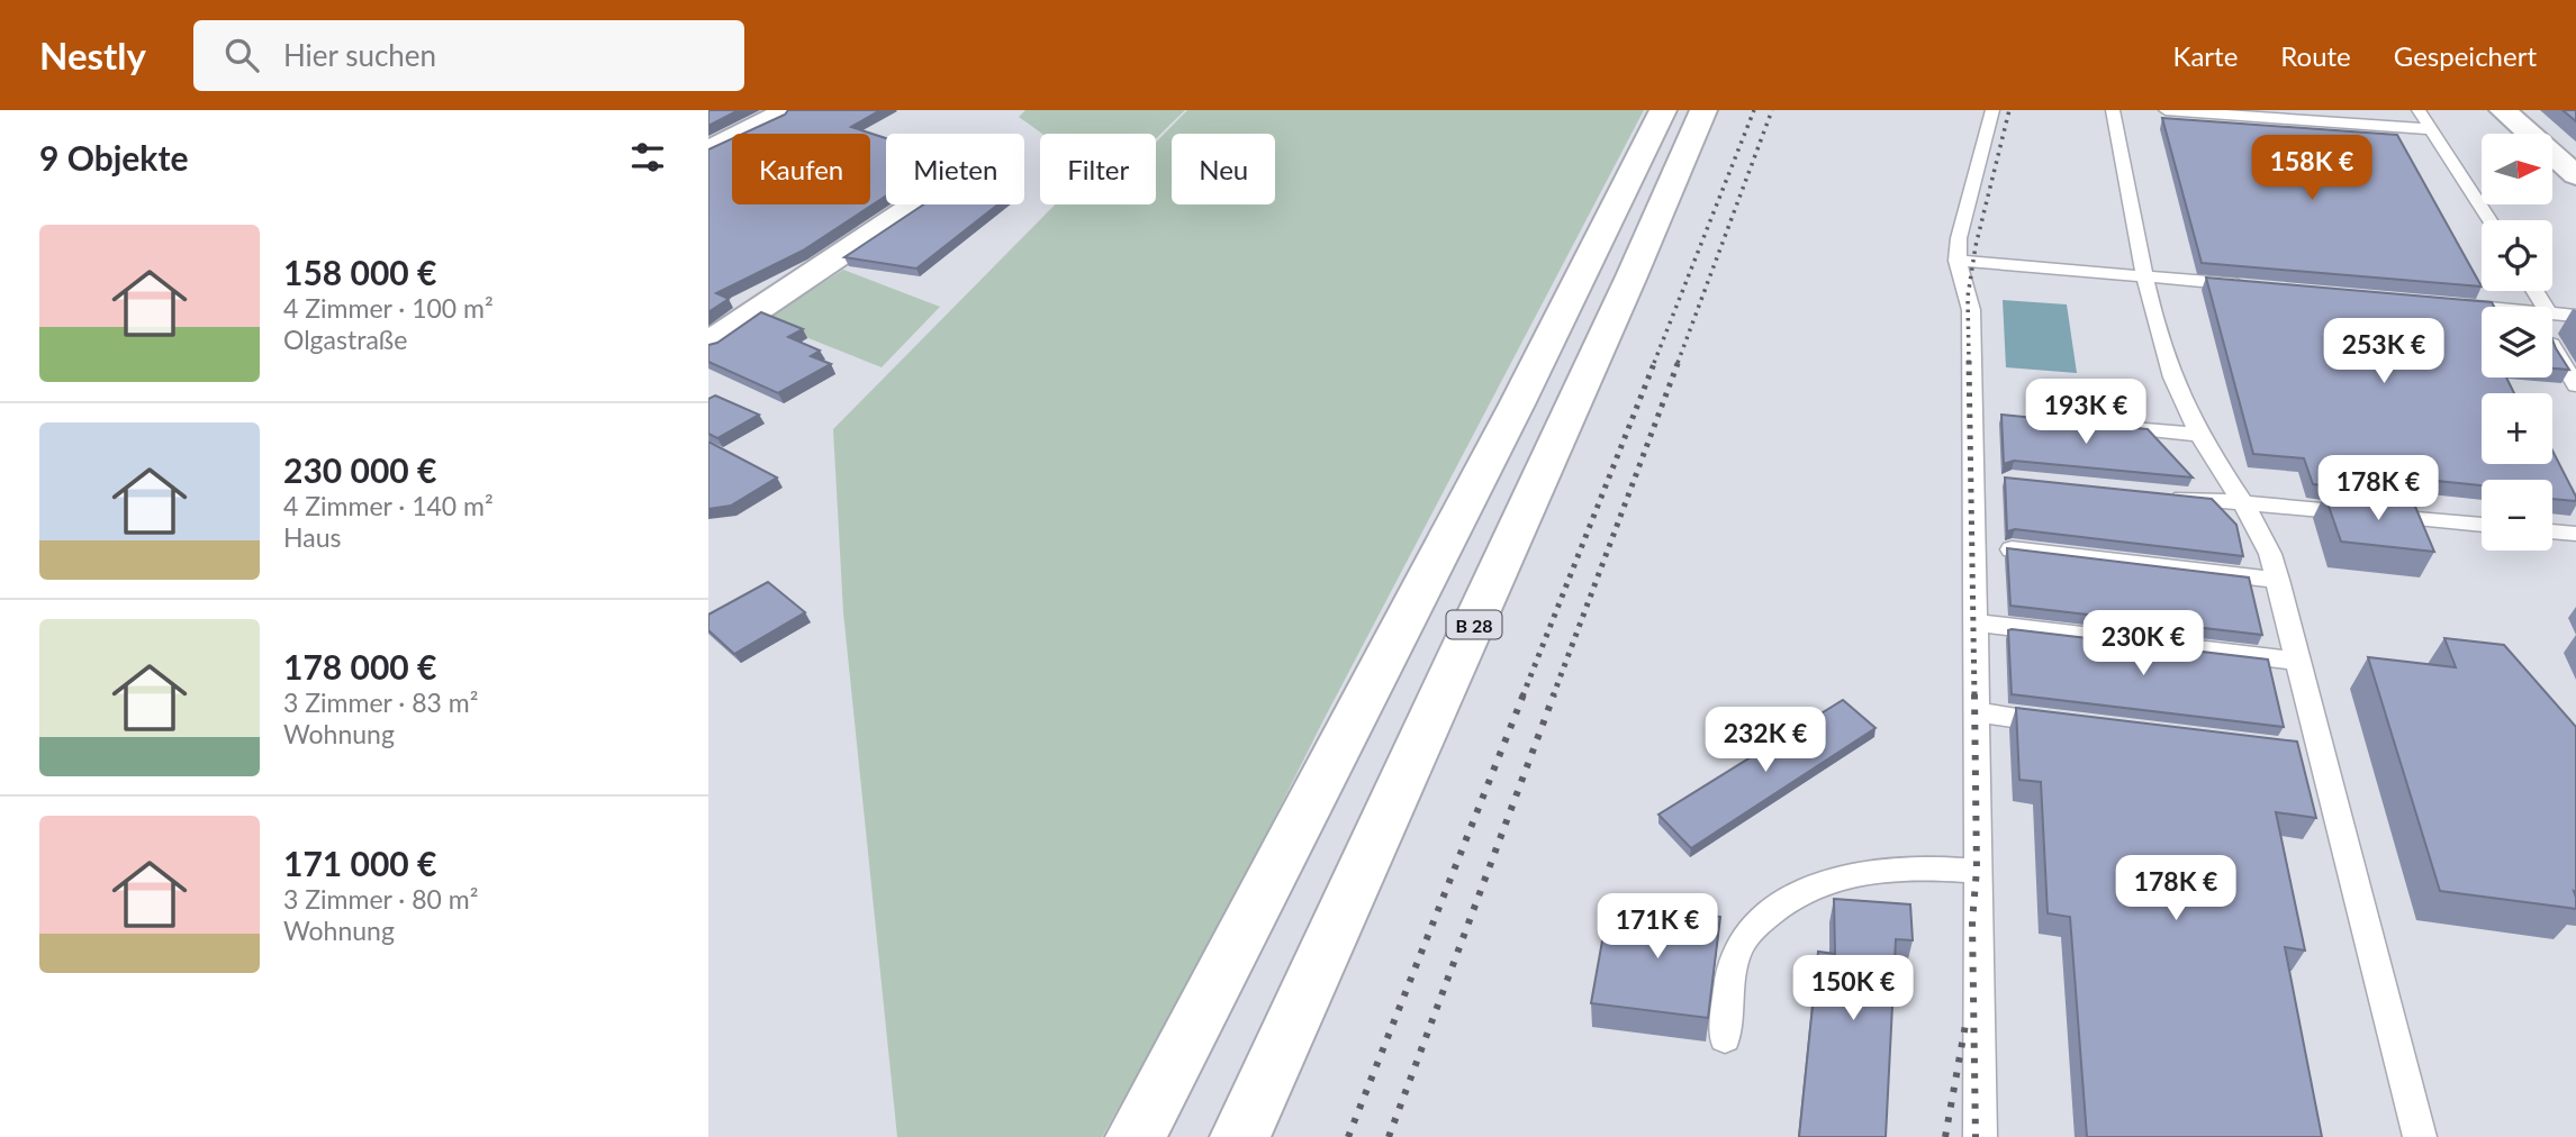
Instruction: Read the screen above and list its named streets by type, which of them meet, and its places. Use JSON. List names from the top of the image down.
{
  "streets": {
    "main road": ["B 28"]
  },
  "north": "right",
  "page": {
    "header": "Nestly",
    "search": "Hier suchen",
    "nav": ["Karte", "Route", "Gespeichert"],
    "heading": "9 Objekte",
    "map_buttons": ["+", "−"],
    "chip": [
      "Kaufen",
      "Mieten",
      "Filter",
      "Neu"
    ],
    "price": [
      "158K €",
      "253K €",
      "193K €",
      "178K €",
      "230K €",
      "232K €",
      "178K €",
      "171K €",
      "150K €"
    ],
    "list": [
      {
        "name": "158 000 €",
        "note": "4 Zimmer · 100 m² · Olgastraße"
      },
      {
        "name": "230 000 €",
        "note": "4 Zimmer · 140 m² · Haus"
      },
      {
        "name": "178 000 €",
        "note": "3 Zimmer · 83 m² · Wohnung"
      },
      {
        "name": "171 000 €",
        "note": "3 Zimmer · 80 m² · Wohnung"
      }
    ]
  }
}
